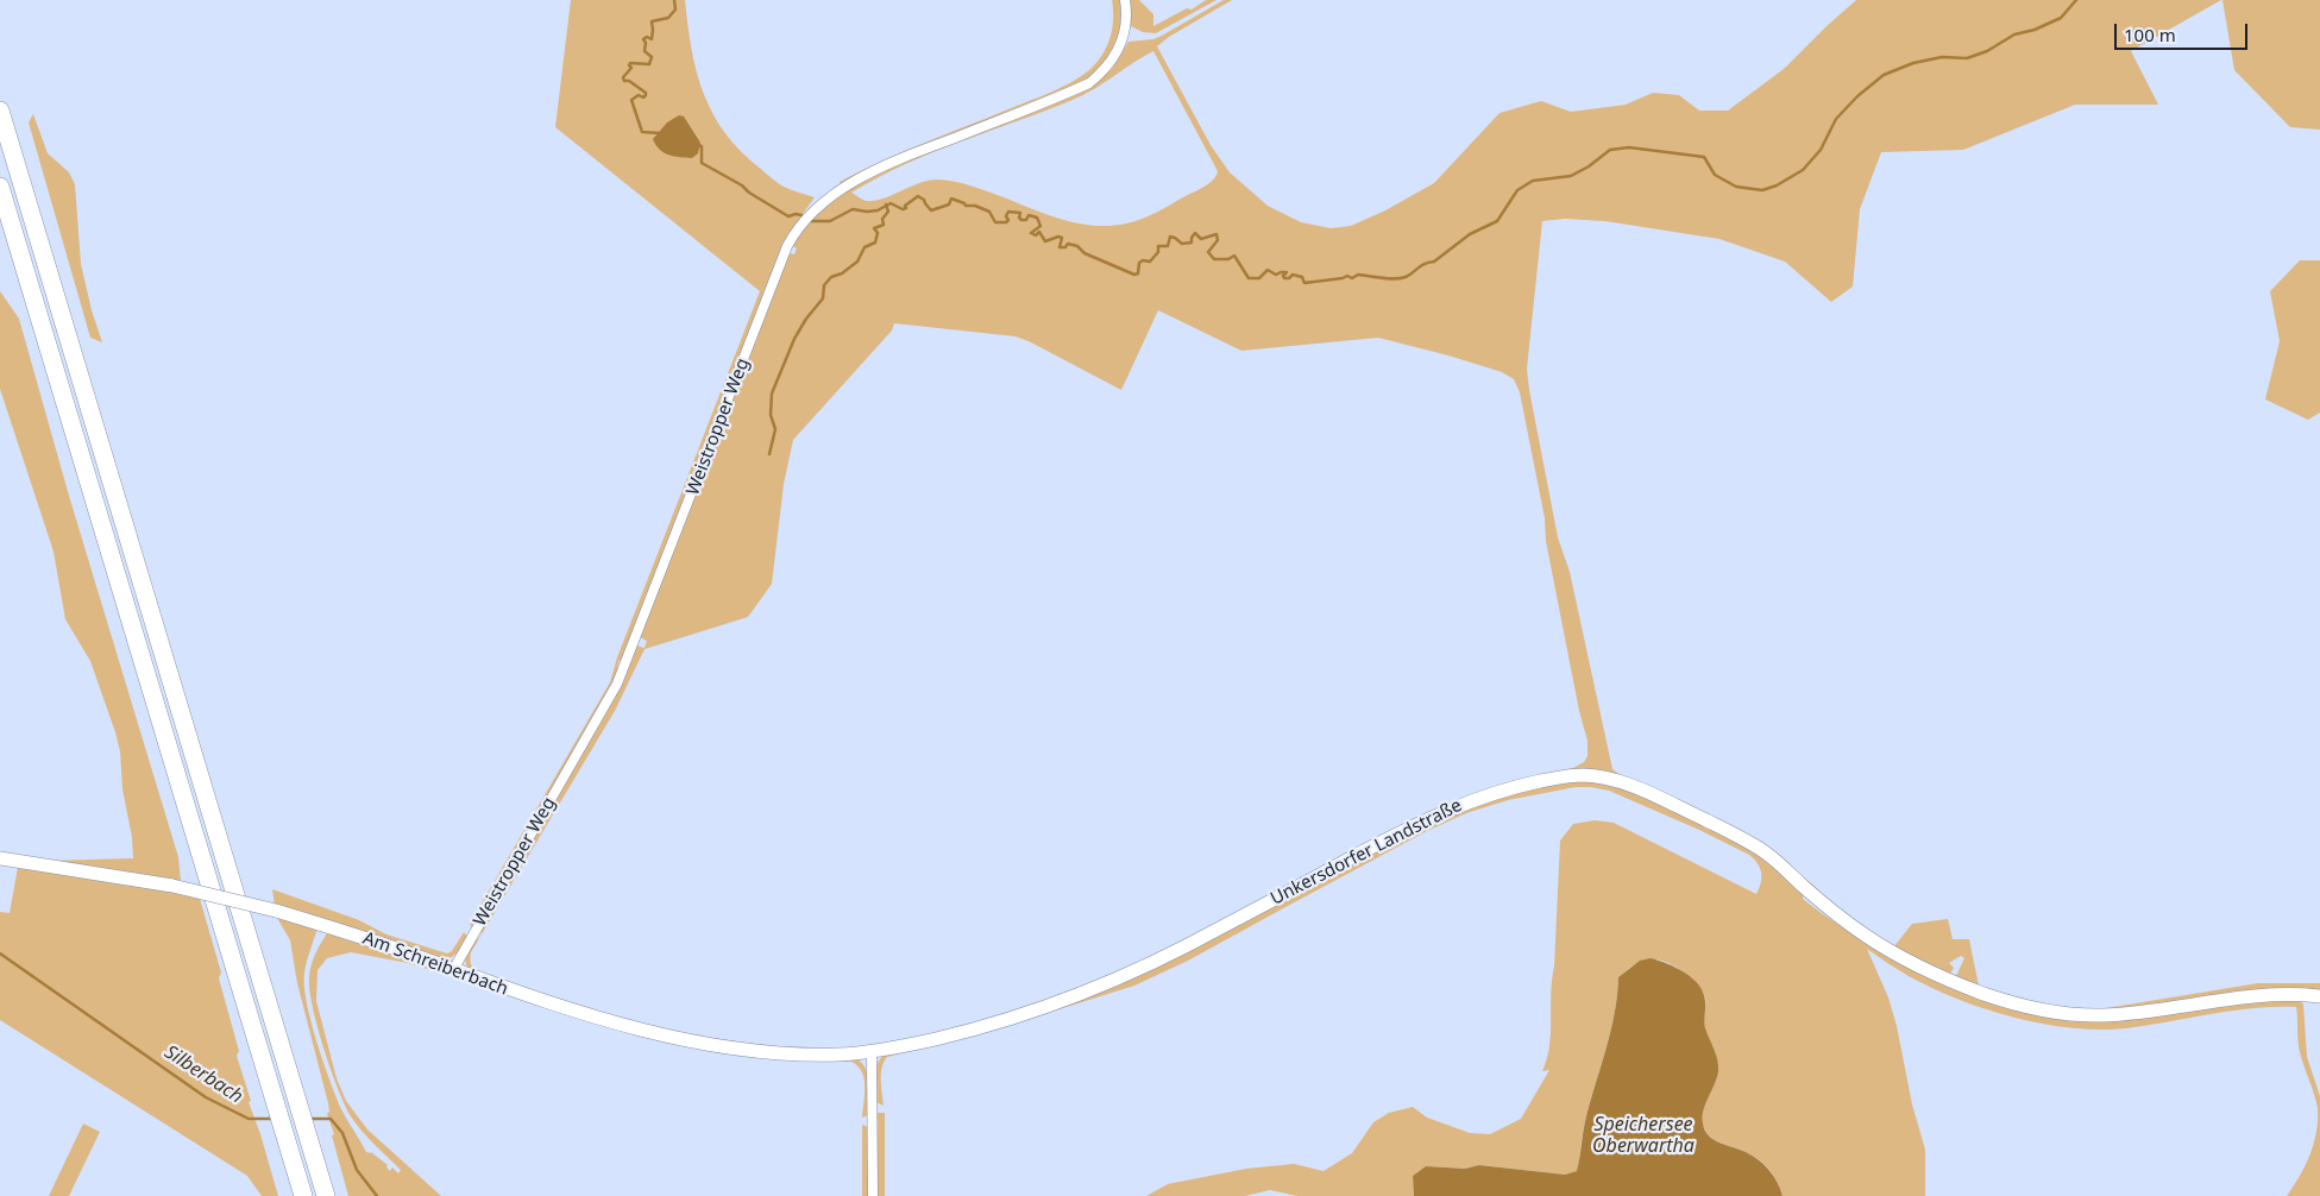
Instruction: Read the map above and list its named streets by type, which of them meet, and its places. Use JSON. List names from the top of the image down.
{
  "streets": {
    "street": ["Weistropper Weg", "Unkersdorfer Landstraße", "Am Schreiberbach"]
  },
  "crossings": [
    ["Weistropper Weg", "Am Schreiberbach"],
    ["Unkersdorfer Landstraße", "Am Schreiberbach"]
  ],
  "water": ["Silberbach", "Speichersee Oberwartha"],
  "scale_bar": "100 m"
}
